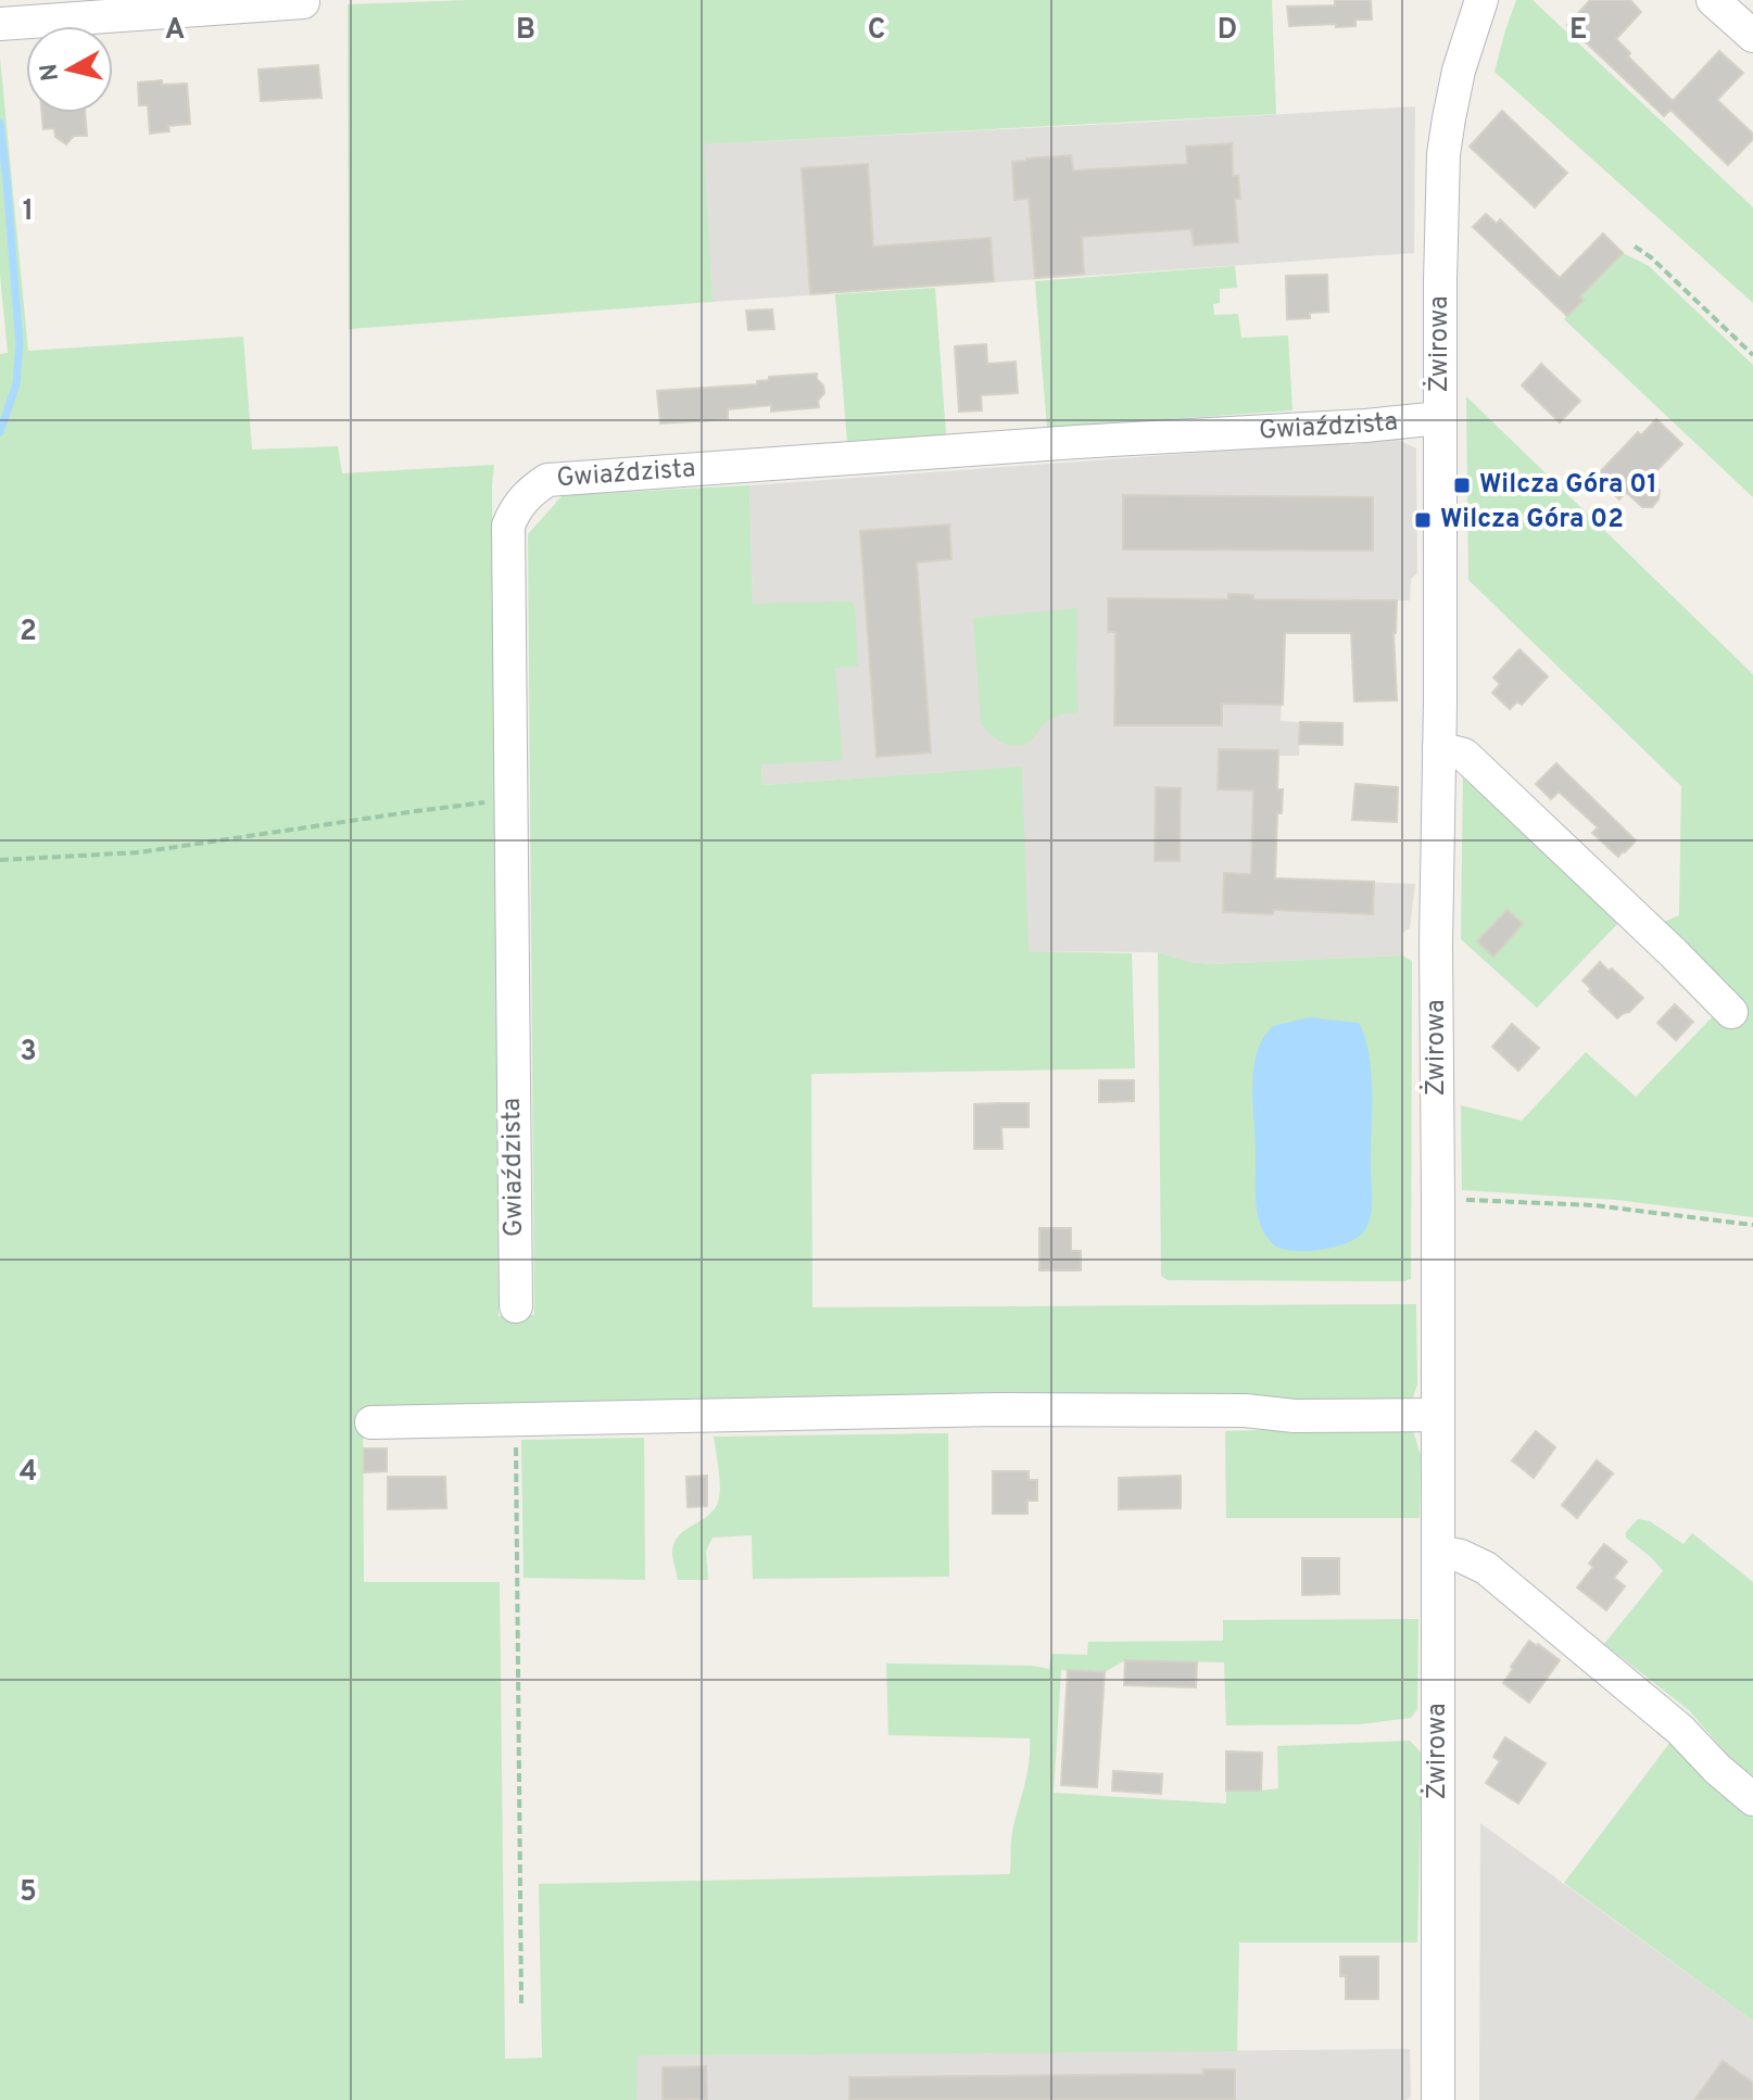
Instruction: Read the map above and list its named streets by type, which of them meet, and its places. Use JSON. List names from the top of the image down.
{
  "streets": {
    "street": ["Żwirowa", "Gwiaździsta"]
  },
  "crossings": [
    ["Żwirowa", "Gwiaździsta"]
  ],
  "places": {
    "transit": ["Wilcza Góra 01", "Wilcza Góra 02"]
  },
  "north": "left",
  "grid": {
    "columns": [
      "A",
      "B",
      "C",
      "D",
      "E"
    ],
    "rows": [
      "1",
      "2",
      "3",
      "4",
      "5"
    ]
  }
}
